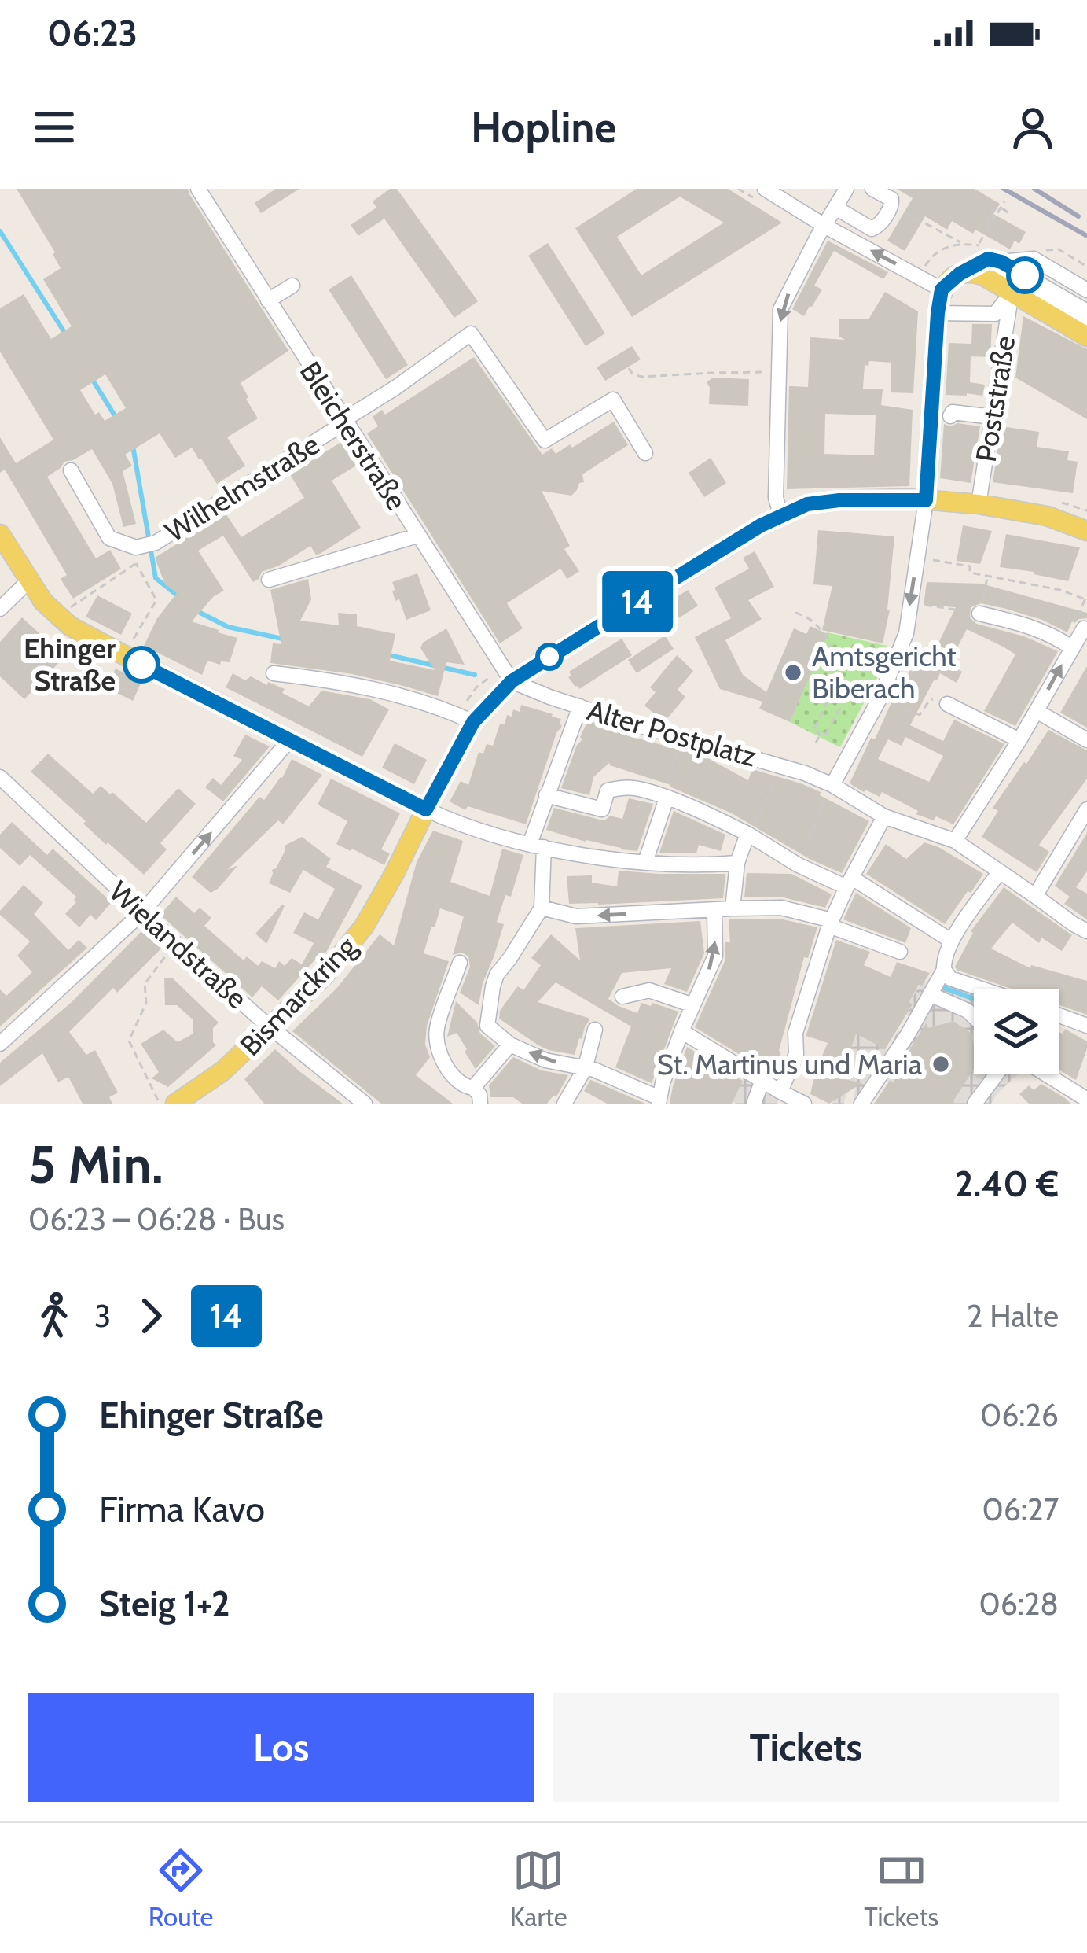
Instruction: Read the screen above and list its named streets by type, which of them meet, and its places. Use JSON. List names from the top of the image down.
{
  "streets": {
    "main road": ["Bismarckring"],
    "street": [
      "Poststraße",
      "Bleicherstraße",
      "Wilhelmstraße",
      "Alter Postplatz",
      "Wielandstraße"
    ]
  },
  "crossings": [
    ["Poststraße", "Bismarckring"],
    ["Bleicherstraße", "Wilhelmstraße"],
    ["Bleicherstraße", "Alter Postplatz"],
    ["Bleicherstraße", "Bismarckring"],
    ["Alter Postplatz", "Bismarckring"],
    ["Wielandstraße", "Bismarckring"]
  ],
  "places": ["Ehinger Straße", "Amtsgericht Biberach", "St. Martinus und Maria"],
  "lines": ["bus line 14"],
  "page": {
    "status": "06:23",
    "header": "Hopline",
    "on_map": "14",
    "heading": ["5 Min.", "06:23 – 06:28 · Bus", "2.40 €"],
    "legs": ["3", "14", "2 Halte"],
    "list": [
      {
        "name": "Ehinger Straße",
        "value": "06:26"
      },
      {
        "name": "Firma Kavo",
        "value": "06:27"
      },
      {
        "name": "Steig 1+2",
        "value": "06:28"
      }
    ],
    "buttons": ["Los", "Tickets"],
    "tabs": ["Route", "Karte", "Tickets"]
  }
}
